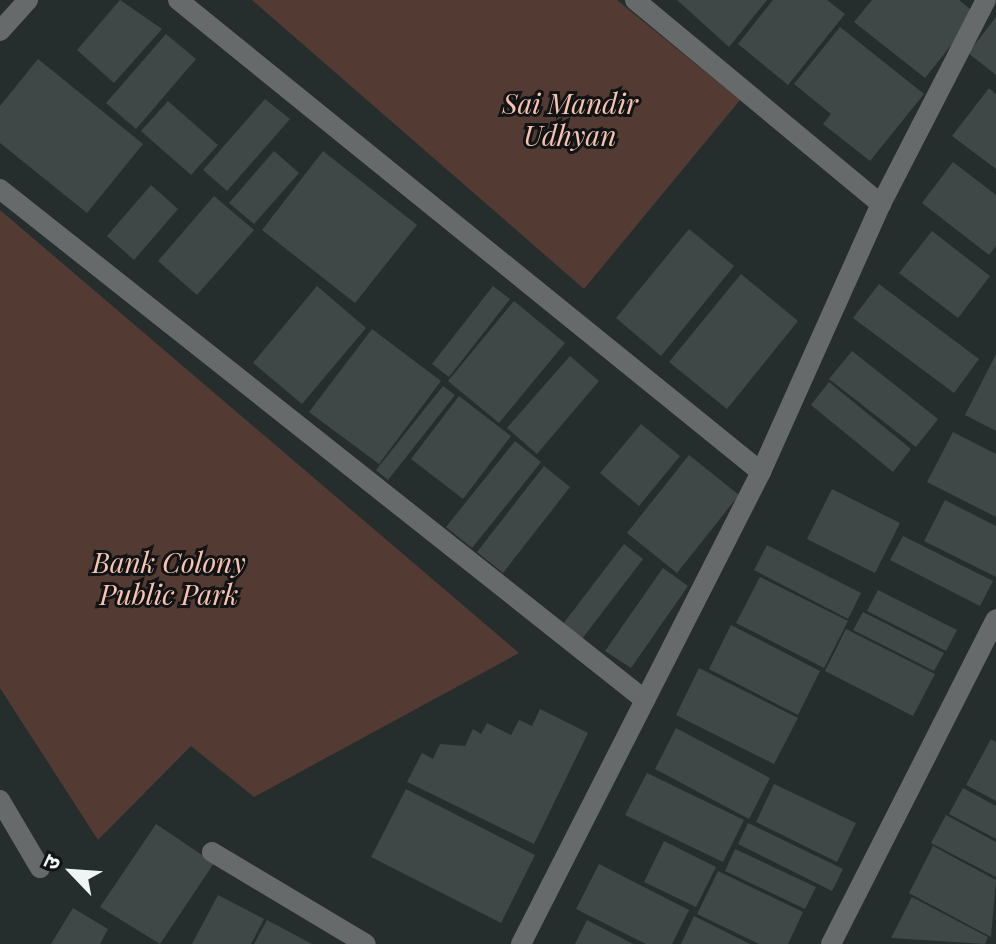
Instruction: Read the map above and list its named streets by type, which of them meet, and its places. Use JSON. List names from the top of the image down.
{
  "parks": ["Sai Mandir Udhyan", "Bank Colony Public Park"],
  "north": "top left"
}
